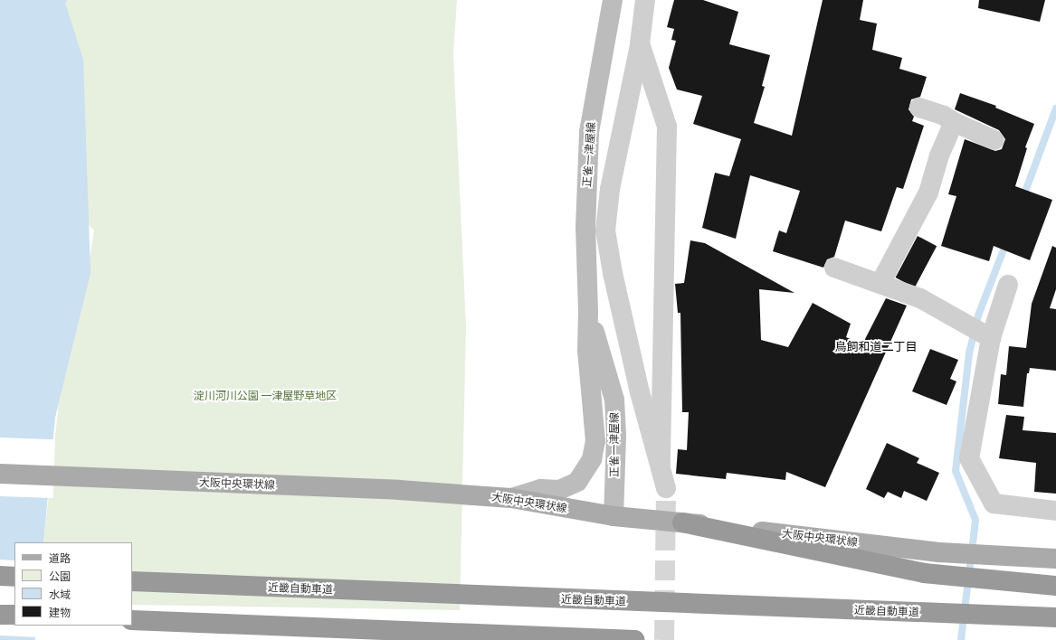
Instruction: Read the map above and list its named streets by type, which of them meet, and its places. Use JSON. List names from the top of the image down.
{
  "streets": {
    "highway": ["近畿自動車道"],
    "main road": ["正雀一津屋線", "大阪中央環状線"]
  },
  "crossings": [
    ["正雀一津屋線", "大阪中央環状線"]
  ],
  "districts": ["鳥飼和道二丁目"],
  "parks": ["淀川河川公園 一津屋野草地区"],
  "legend": [
    "道路",
    "公園",
    "水域",
    "建物"
  ]
}
